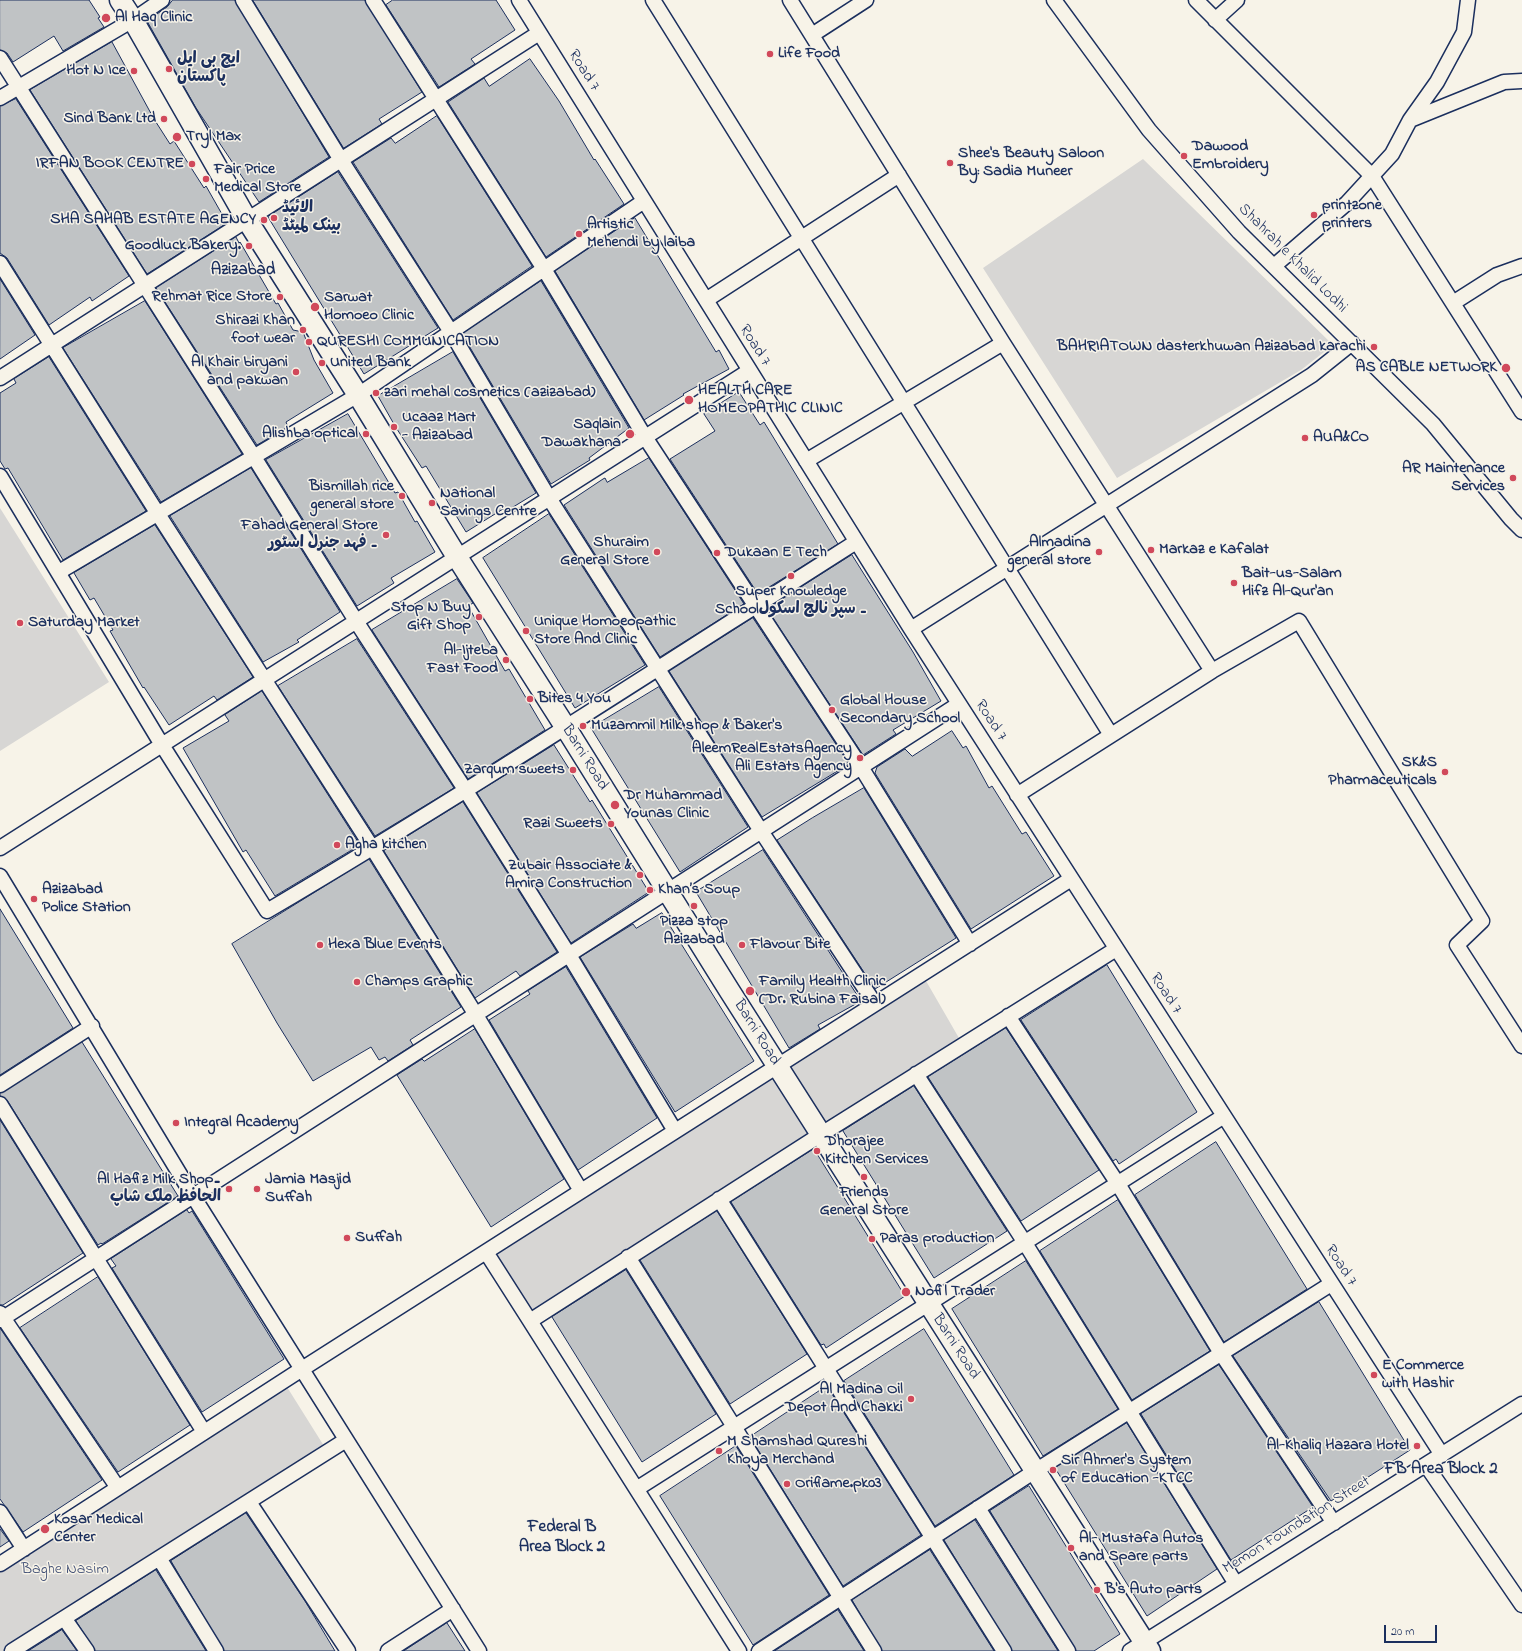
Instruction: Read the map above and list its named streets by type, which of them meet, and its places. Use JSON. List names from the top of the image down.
{
  "streets": {
    "street": [
      "Road 7",
      "Shahrah e Khalid Lodhi",
      "Barni Road",
      "Memon Foundation Street"
    ]
  },
  "crossings": [
    ["Road 7", "Memon Foundation Street"],
    ["Barni Road", "Memon Foundation Street"]
  ],
  "districts": ["Azizabad", "FB Area Block 2", "Federal B Area Block 2"],
  "parks": ["Baghe Nasim"],
  "places": [
    "Al Haq Clinic",
    "Life Food",
    "ایچ بی ایل پاکستان",
    "Hot N Ice",
    "Sind Bank Ltd",
    "Tryl Max",
    "Dawood Embroidery",
    "Shee's Beauty Saloon By: Sadia Muneer",
    "IRFAN BOOK CENTRE",
    "Fair Price Medical Store",
    "printzone printers",
    "الائیڈ بینک لمیٹڈ",
    "SHA SAHAB ESTATE AGENCY",
    "Artistic Mehendi by laiba",
    "Goodluck Bakery.",
    "Rehmat Rice Store",
    "Sarwat Homoeo Clinic",
    "Shirazi Khan foot wear",
    "QURESHI COMMUNICATION",
    "BAHRIATOWN dasterkhuwan Azizabad karachi",
    "United Bank",
    "AS CABLE NETWORK",
    "Al Khair biryani and pakwan",
    "zari mehal cosmetics (azizabad)",
    "HEALTH CARE HOMEOPATHIC CLINIC",
    "Ucaaz Mart - Azizabad",
    "Alishba optical",
    "Saqlain Dawakhana",
    "AUA&CO",
    "AR Maintenance Services",
    "Bismillah rice general store",
    "National Savings Centre",
    "Fahad General Store ۔ فہد جنرل اسٹور",
    "Markaz e Kafalat",
    "Shuraim General Store",
    "Almadina general store",
    "Dukaan E Tech",
    "Super Knowledge School۔ سپر نالج اسکول",
    "Bait-us-Salam Hifz Al-Qur'an",
    "Stop N Buy Gift Shop",
    "Saturday Market",
    "Unique Homoeopathic Store And Clinic",
    "Al-Ijteba Fast Food",
    "Bites 4 You",
    "Global House Secondary School",
    "Muzammil Milk shop & Baker's",
    "AleemRealEstatsAgency Ali Estats Agency",
    "Zarqum sweets",
    "SK&S Pharmaceuticals",
    "Dr Muhammad Younas Clinic",
    "Razi Sweets",
    "Agha kitchen",
    "Zubair Associate & Amira Construction",
    "Khan’s Soup",
    "Azizabad Police Station",
    "Pizza stop Azizabad",
    "Hexa Blue Events",
    "Flavour Bite",
    "Champs Graphic",
    "Family Health Clinic (Dr. Rubina Faisal)",
    "Integral Academy",
    "Dhorajee Kitchen Services",
    "Friends General Store",
    "Al Hafiz Milk Shop۔ الحافظ ملک شاپ",
    "Jamia Masjid Suffah",
    "Suffah",
    "Paras production",
    "Nofil Trader",
    "E Commerce with Hashir",
    "Al Madina Oil Depot And Chakki",
    "Al-Khaliq Hazara Hotel",
    "M Shamshad Qureshi Khoya Merchand",
    "Sir Ahmer's System of Education -KTCC",
    "Oriflame.pk03",
    "Kosar Medical Center",
    "Al- Mustafa Autos and Spare parts",
    "B's Auto parts"
  ],
  "scale_bar": "20 m"
}
